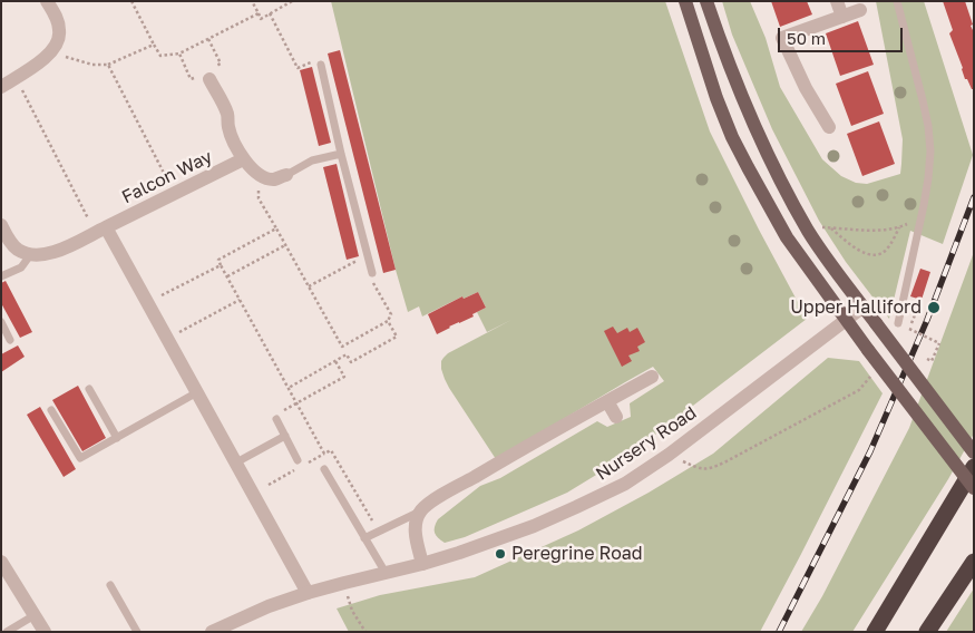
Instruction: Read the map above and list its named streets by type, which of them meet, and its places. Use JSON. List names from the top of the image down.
{
  "streets": {
    "street": ["Falcon Way", "Nursery Road"]
  },
  "places": ["Upper Halliford", "Peregrine Road"],
  "scale_bar": "50 m"
}
